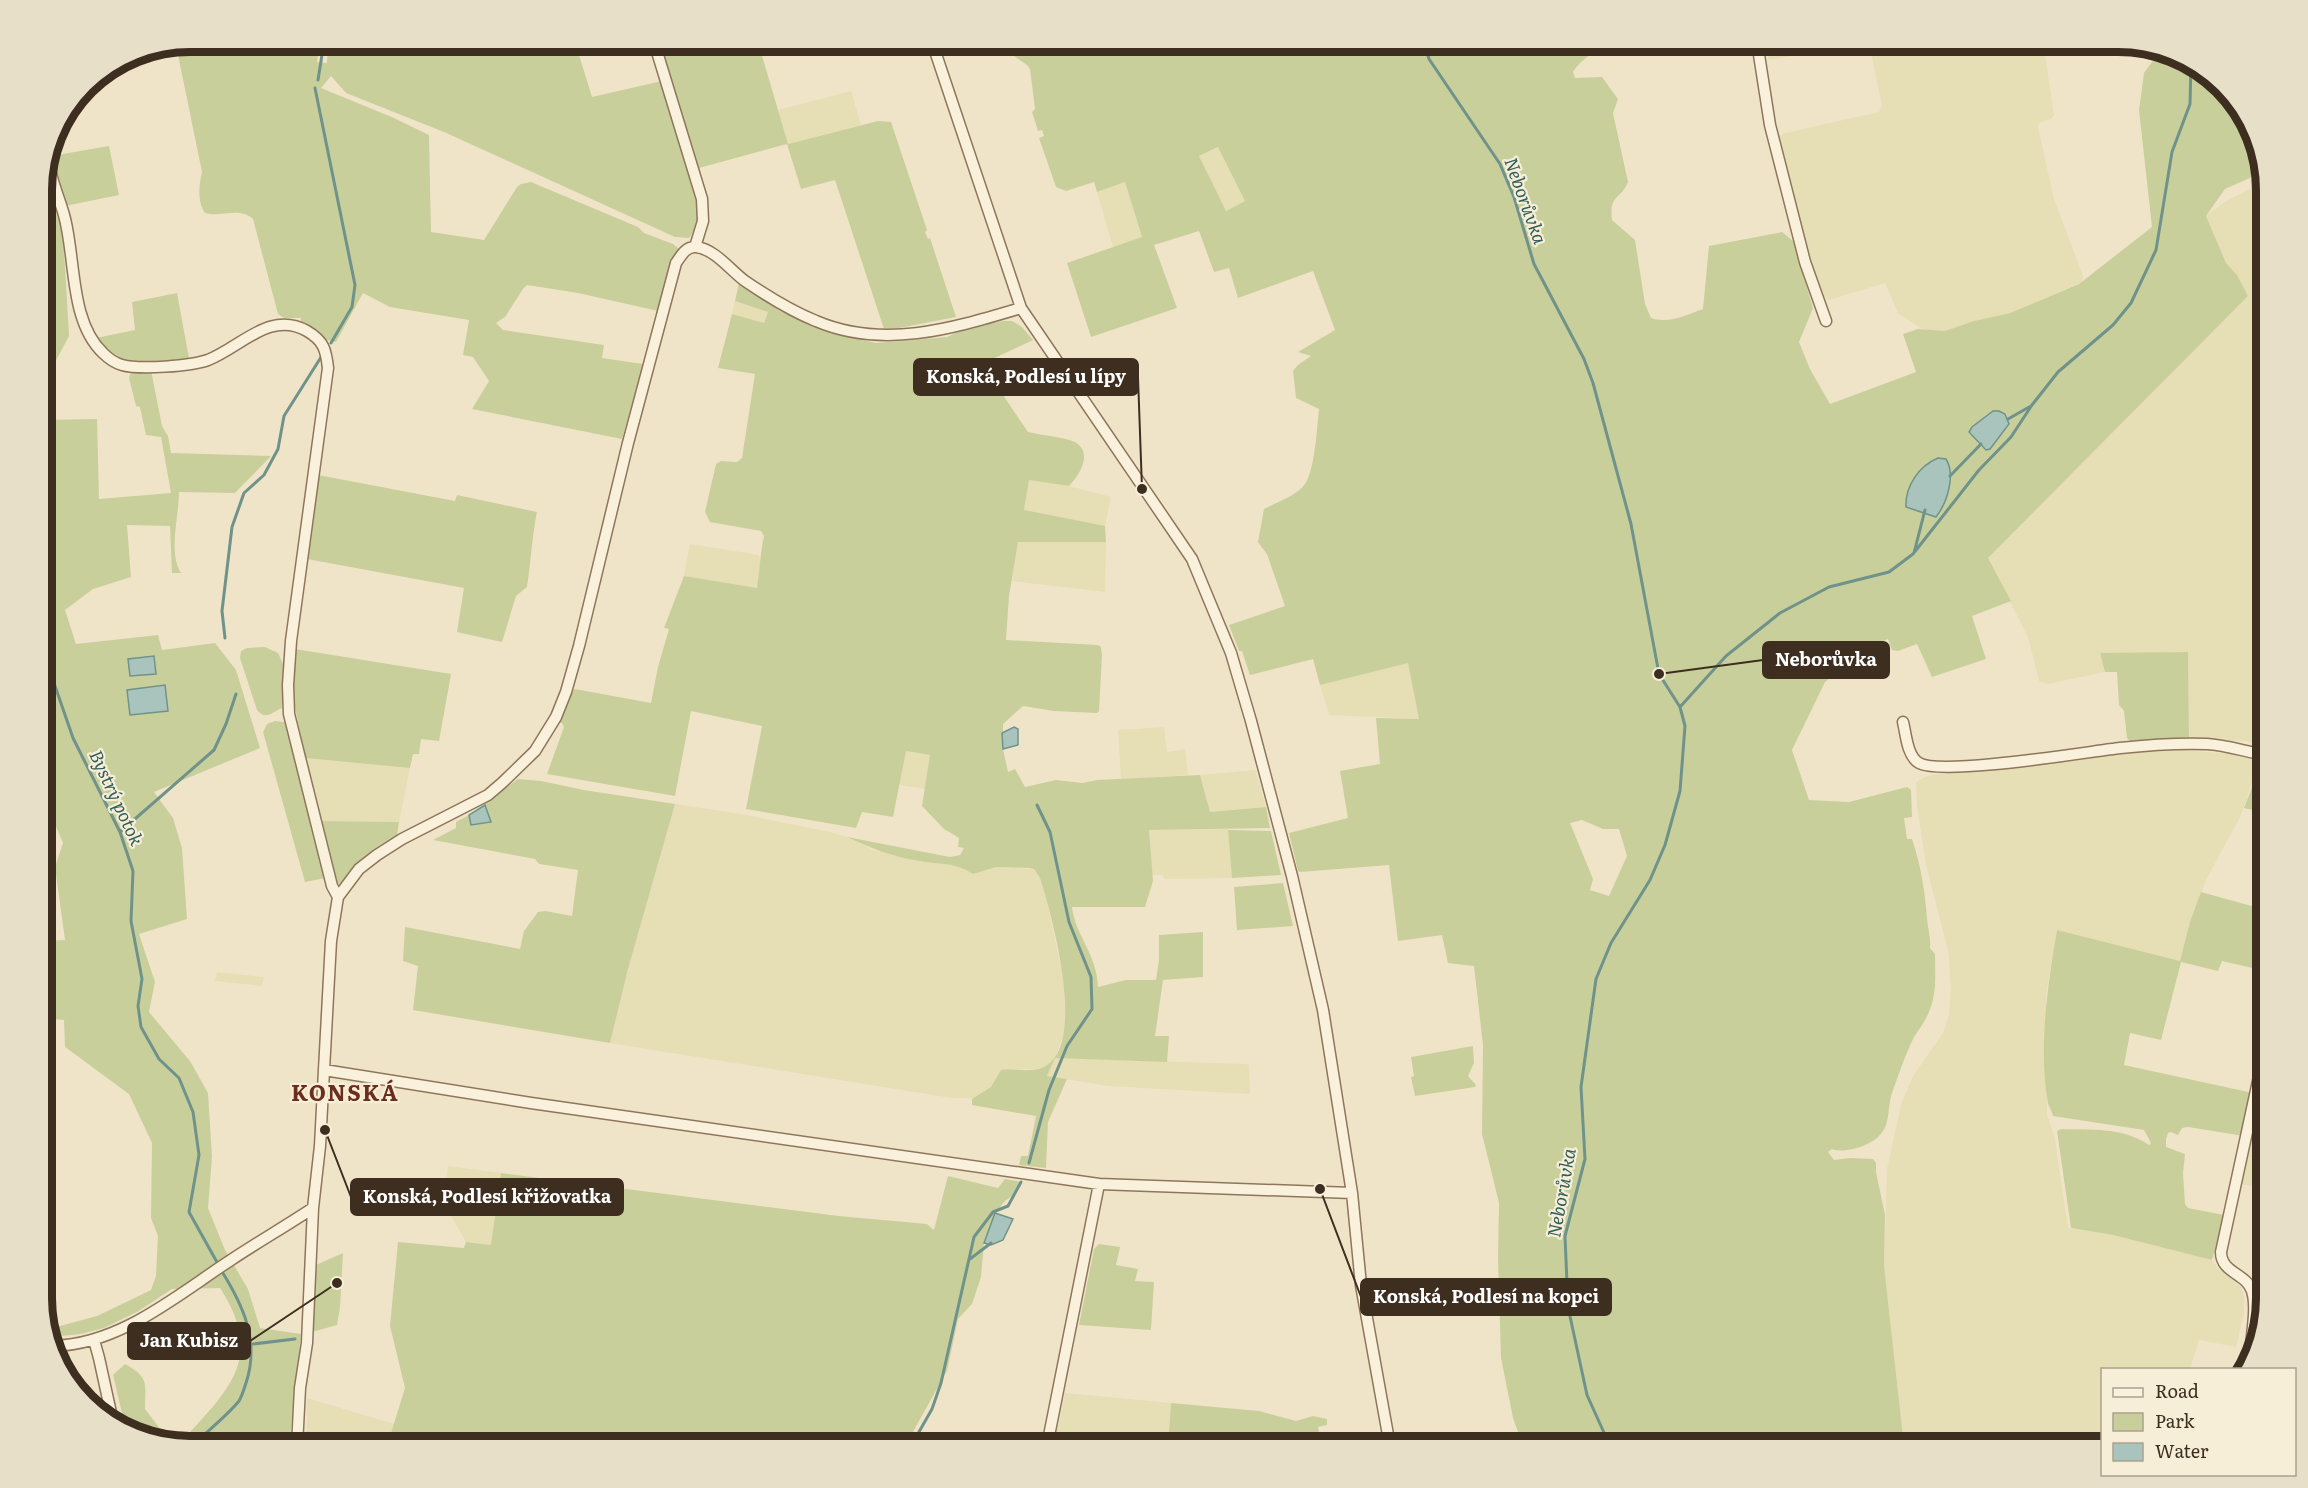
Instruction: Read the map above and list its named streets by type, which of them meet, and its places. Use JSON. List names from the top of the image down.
{
  "districts": ["KONSKÁ"],
  "water": ["Neborůvka", "Bystrý potok"],
  "places": [
    "Konská, Podlesí u lípy",
    "Neborůvka",
    "Konská, Podlesí křižovatka",
    "Konská, Podlesí na kopci",
    "Jan Kubisz"
  ],
  "legend": ["Road", "Park", "Water"]
}
